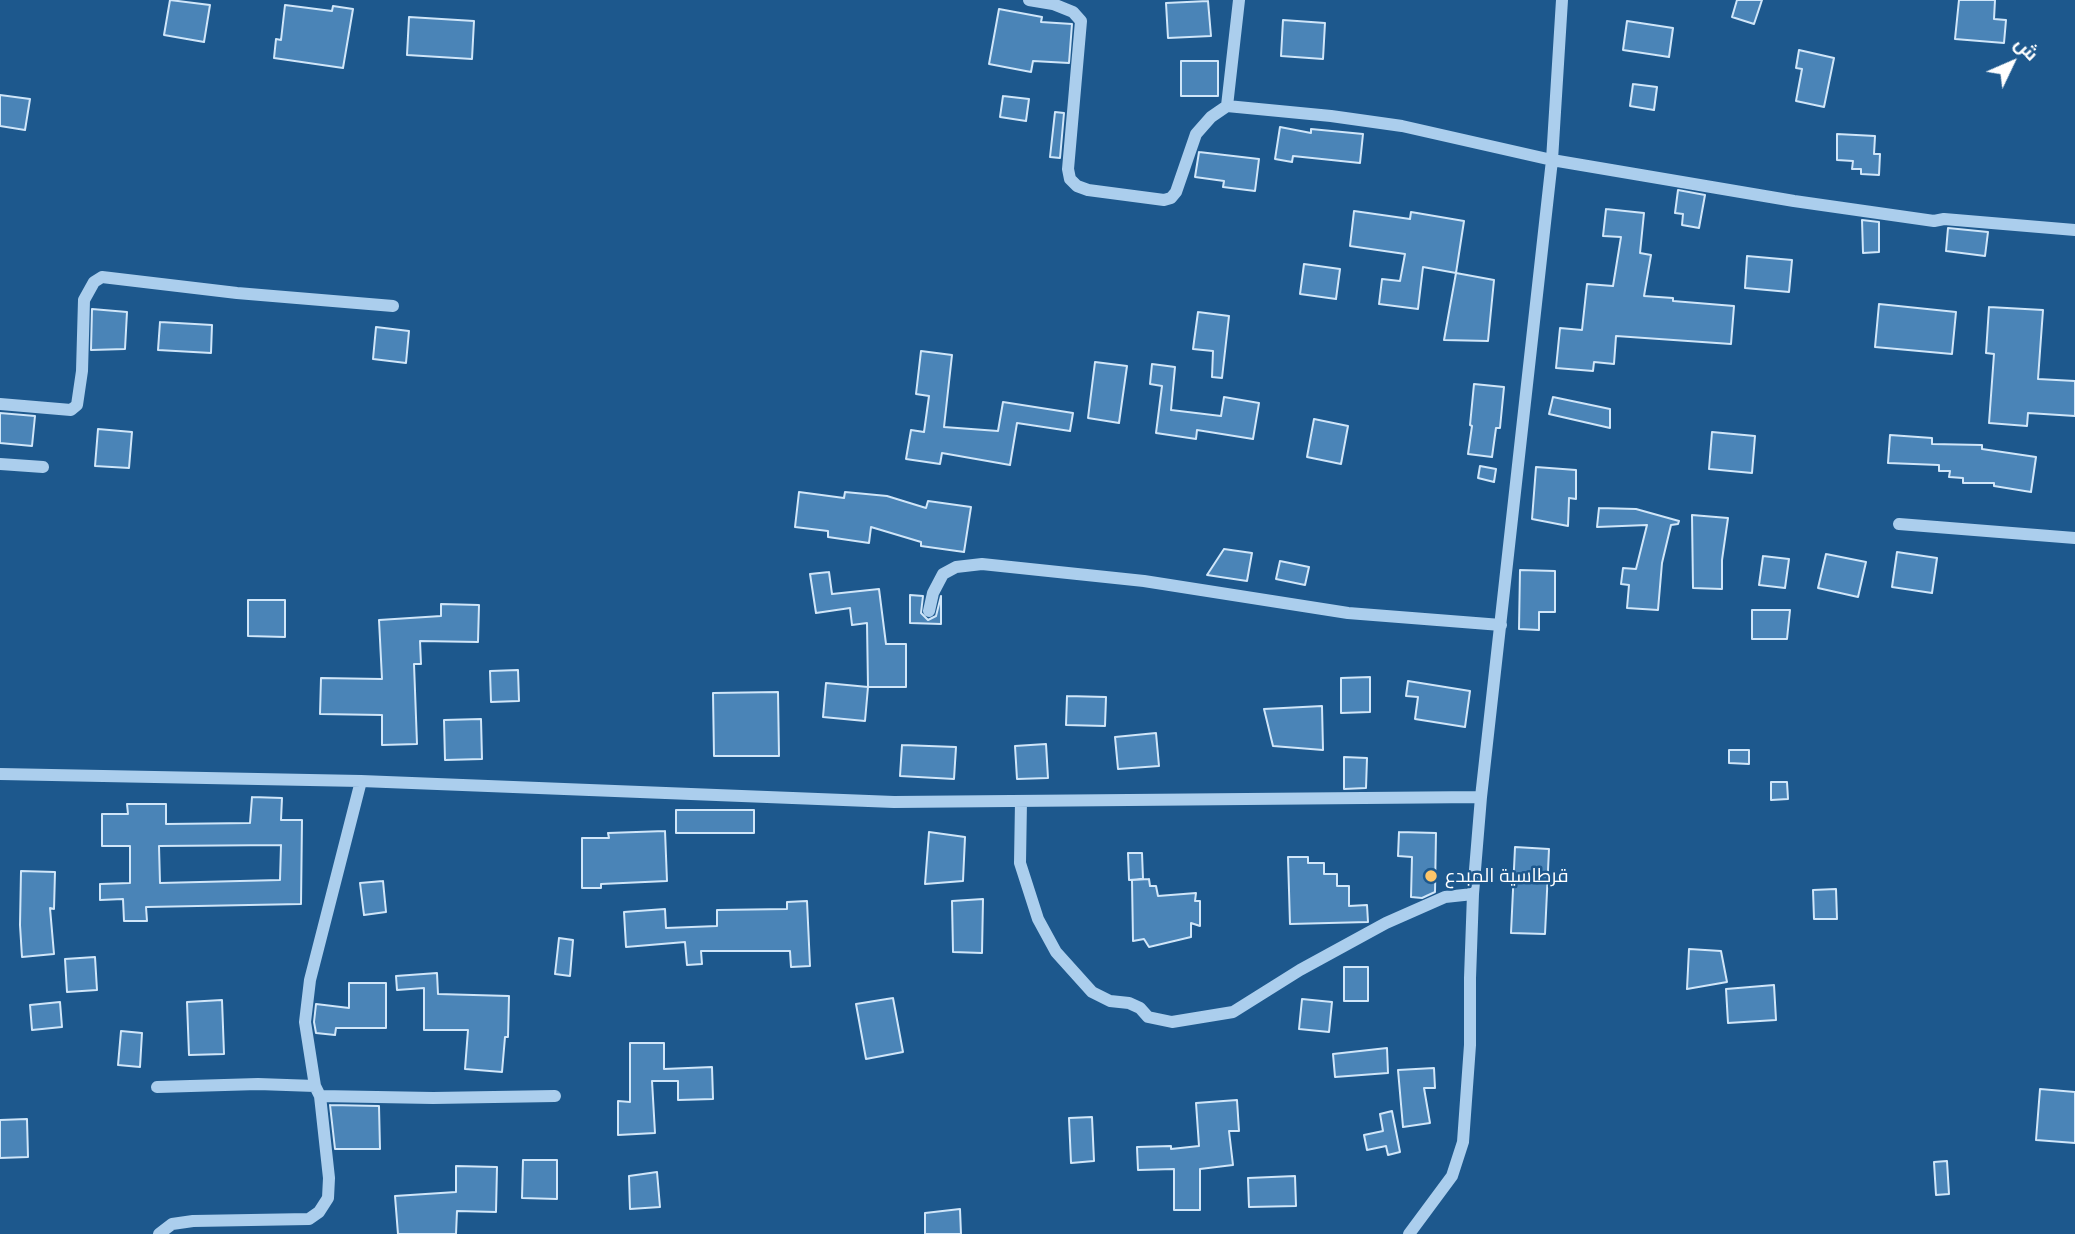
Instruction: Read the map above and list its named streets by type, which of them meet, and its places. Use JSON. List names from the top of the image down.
{
  "places": ["قرطاسية المبدع"],
  "north": "top right"
}
